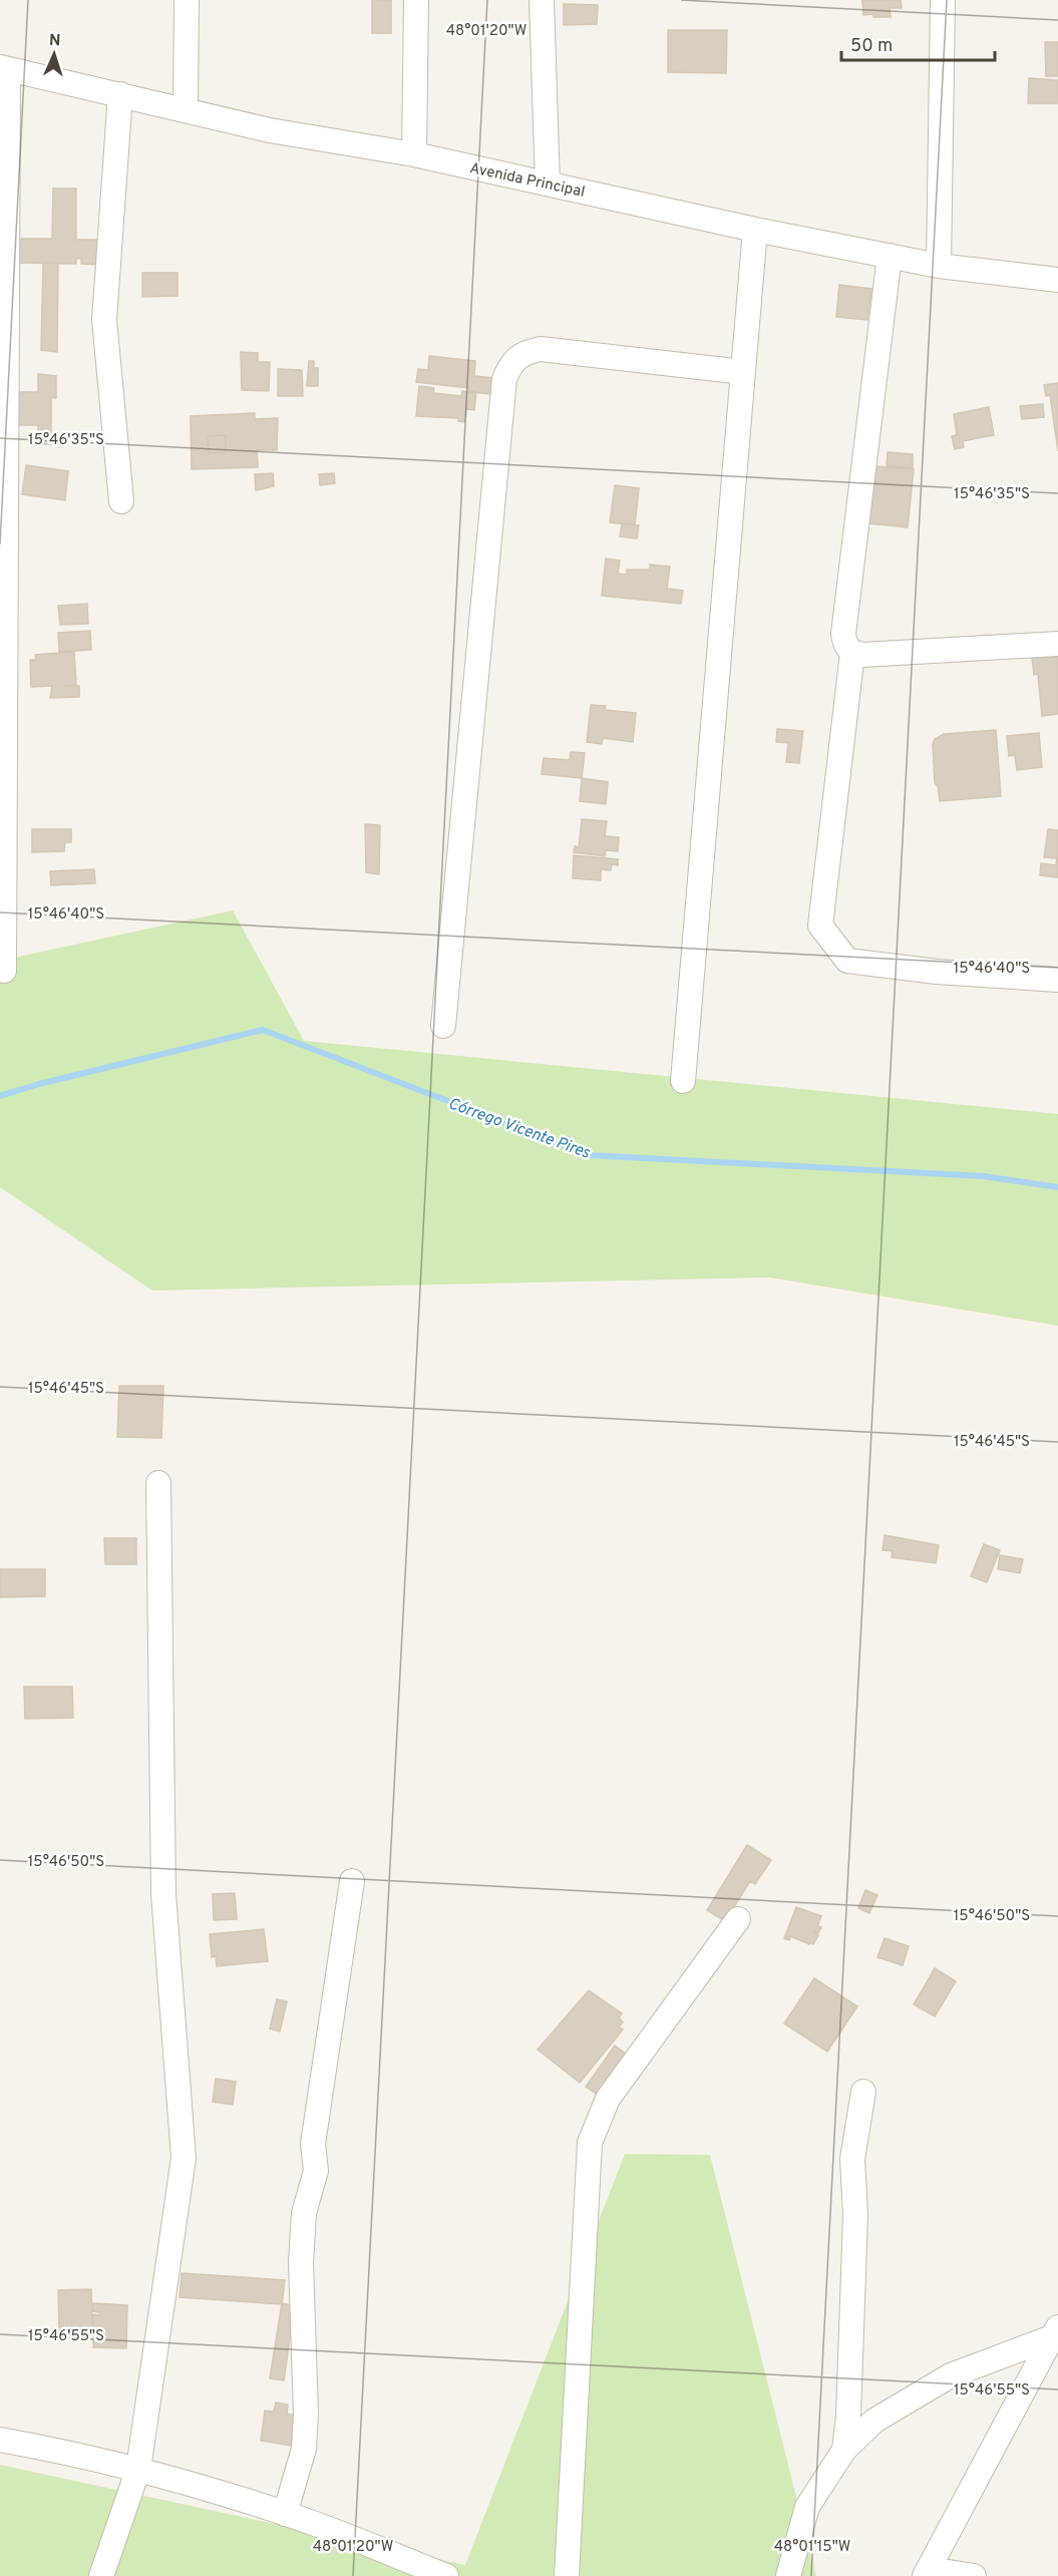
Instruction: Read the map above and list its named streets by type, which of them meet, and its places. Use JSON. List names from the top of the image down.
{
  "streets": {
    "street": ["Avenida Principal"]
  },
  "water": ["Córrego Vicente Pires"],
  "scale_bar": "50 m",
  "north": "top",
  "coordinates": [
    "48°01'20\"W",
    "15°46'35\"S",
    "15°46'40\"S",
    "15°46'45\"S",
    "15°46'50\"S",
    "15°46'55\"S",
    "48°01'15\"W"
  ]
}
